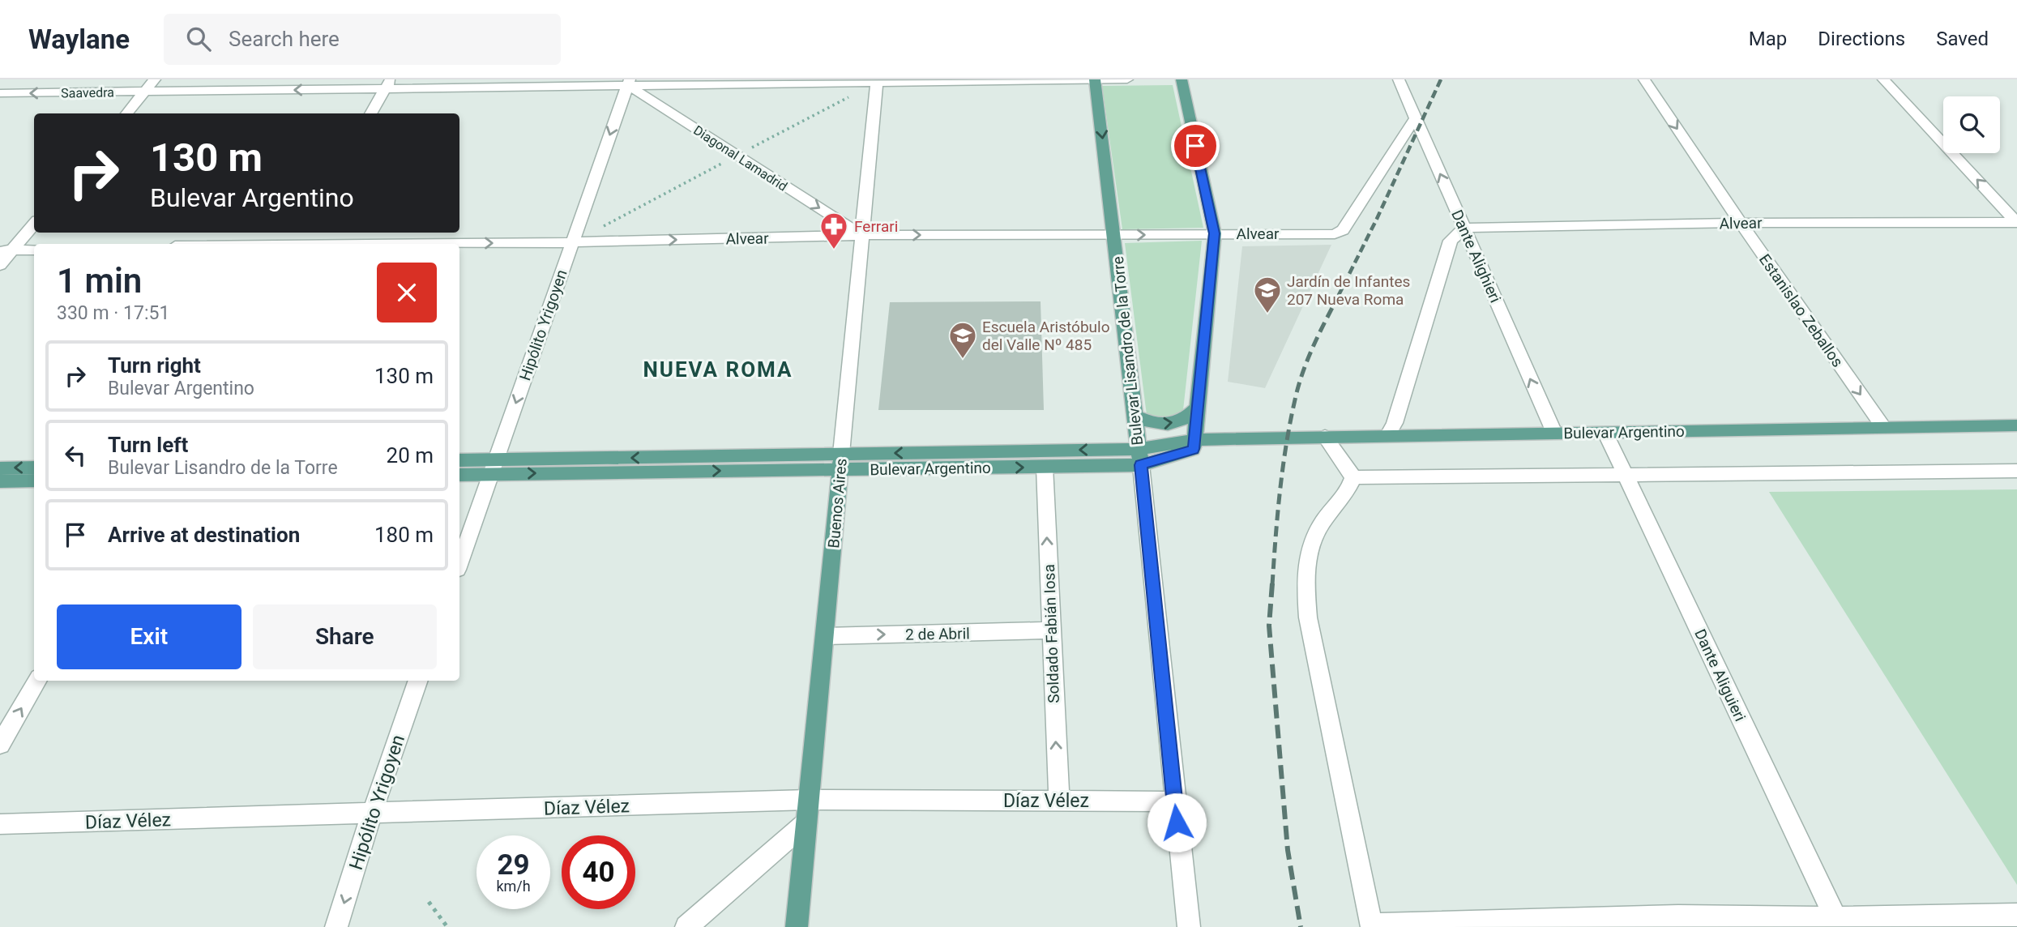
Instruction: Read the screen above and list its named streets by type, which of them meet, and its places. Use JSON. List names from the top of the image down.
{
  "streets": {
    "main road": ["Bulevar Lisandro de la Torre", "Bulevar Argentino", "Buenos Aires"],
    "street": [
      "Saavedra",
      "Diagonal Lamadrid",
      "Alvear",
      "Dante Alighieri",
      "Estanislao Zeballos",
      "Hipólito Yrigoyen",
      "2 de Abril",
      "Soldado Fabián Iosa",
      "Dante Aliguieri",
      "Díaz Vélez"
    ]
  },
  "crossings": [
    ["Saavedra", "Diagonal Lamadrid"],
    ["Saavedra", "Hipólito Yrigoyen"],
    ["Saavedra", "Bulevar Lisandro de la Torre"],
    ["Saavedra", "Buenos Aires"],
    ["Diagonal Lamadrid", "Alvear"],
    ["Diagonal Lamadrid", "Hipólito Yrigoyen"],
    ["Diagonal Lamadrid", "Buenos Aires"],
    ["Alvear", "Dante Alighieri"],
    ["Alvear", "Estanislao Zeballos"],
    ["Alvear", "Hipólito Yrigoyen"],
    ["Alvear", "Bulevar Lisandro de la Torre"],
    ["Alvear", "Buenos Aires"],
    ["Dante Alighieri", "Bulevar Argentino"],
    ["Estanislao Zeballos", "Bulevar Argentino"],
    ["Hipólito Yrigoyen", "Bulevar Argentino"],
    ["Hipólito Yrigoyen", "Díaz Vélez"],
    ["Bulevar Lisandro de la Torre", "Bulevar Argentino"],
    ["Bulevar Lisandro de la Torre", "Díaz Vélez"],
    ["Bulevar Argentino", "Buenos Aires"],
    ["Bulevar Argentino", "Soldado Fabián Iosa"],
    ["Bulevar Argentino", "Dante Aliguieri"],
    ["Buenos Aires", "2 de Abril"],
    ["Buenos Aires", "Díaz Vélez"],
    ["2 de Abril", "Soldado Fabián Iosa"],
    ["Soldado Fabián Iosa", "Díaz Vélez"]
  ],
  "one_way": [
    "Diagonal Lamadrid",
    "Alvear",
    "Dante Alighieri",
    "Estanislao Zeballos",
    "Hipólito Yrigoyen",
    "2 de Abril",
    "Soldado Fabián Iosa"
  ],
  "districts": ["NUEVA ROMA"],
  "places": {
    "pharmacy": ["Ferrari"],
    "school or university": ["Jardín de Infantes 207 Nueva Roma", "Escuela Aristóbulo del Valle Nº 485"]
  },
  "page": {
    "header": "Waylane",
    "search": "Search here",
    "nav": ["Map", "Directions", "Saved"],
    "turn": ["130 m", "Bulevar Argentino"],
    "heading": ["1 min", "330 m · 17:51"],
    "list": [
      {
        "name": "Turn right",
        "note": "Bulevar Argentino",
        "value": "130 m"
      },
      {
        "name": "Turn left",
        "note": "Bulevar Lisandro de la Torre",
        "value": "20 m"
      },
      {
        "name": "Arrive at destination",
        "value": "180 m"
      }
    ],
    "buttons": ["Exit", "Share"],
    "speed": "29 km/h",
    "limit": "40"
  }
}
